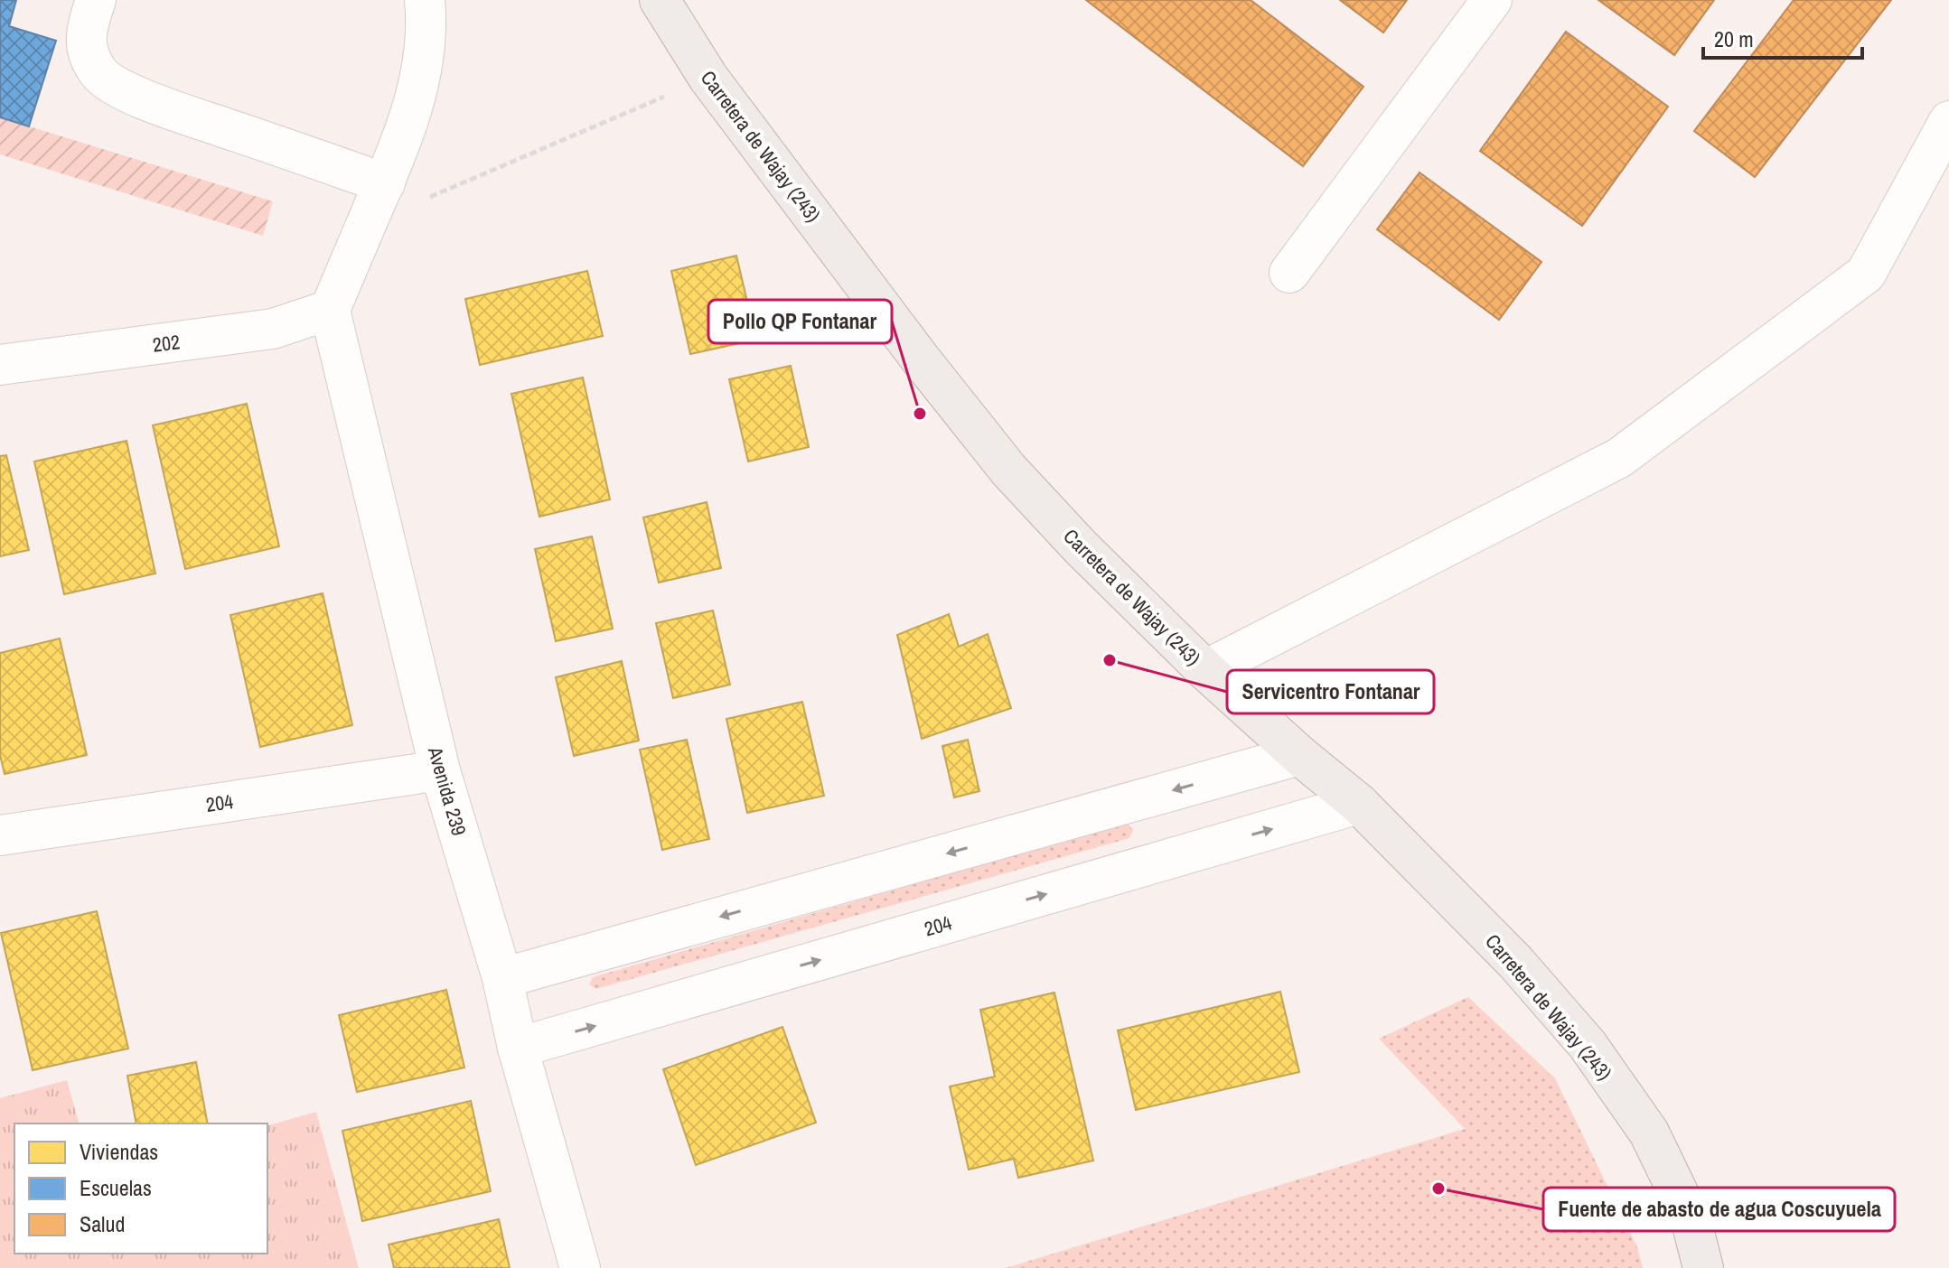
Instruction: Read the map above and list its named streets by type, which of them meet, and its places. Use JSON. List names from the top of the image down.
{
  "streets": {
    "main road": ["Carretera de Wajay (243)"],
    "street": ["202", "Avenida 239", "204"]
  },
  "crossings": [
    ["Carretera de Wajay (243)", "204"],
    ["202", "Avenida 239"],
    ["Avenida 239", "204"]
  ],
  "places": ["Pollo QP Fontanar", "Servicentro Fontanar", "Fuente de abasto de agua Coscuyuela"],
  "legend": ["Viviendas", "Escuelas", "Salud"],
  "scale_bar": "20 m"
}
